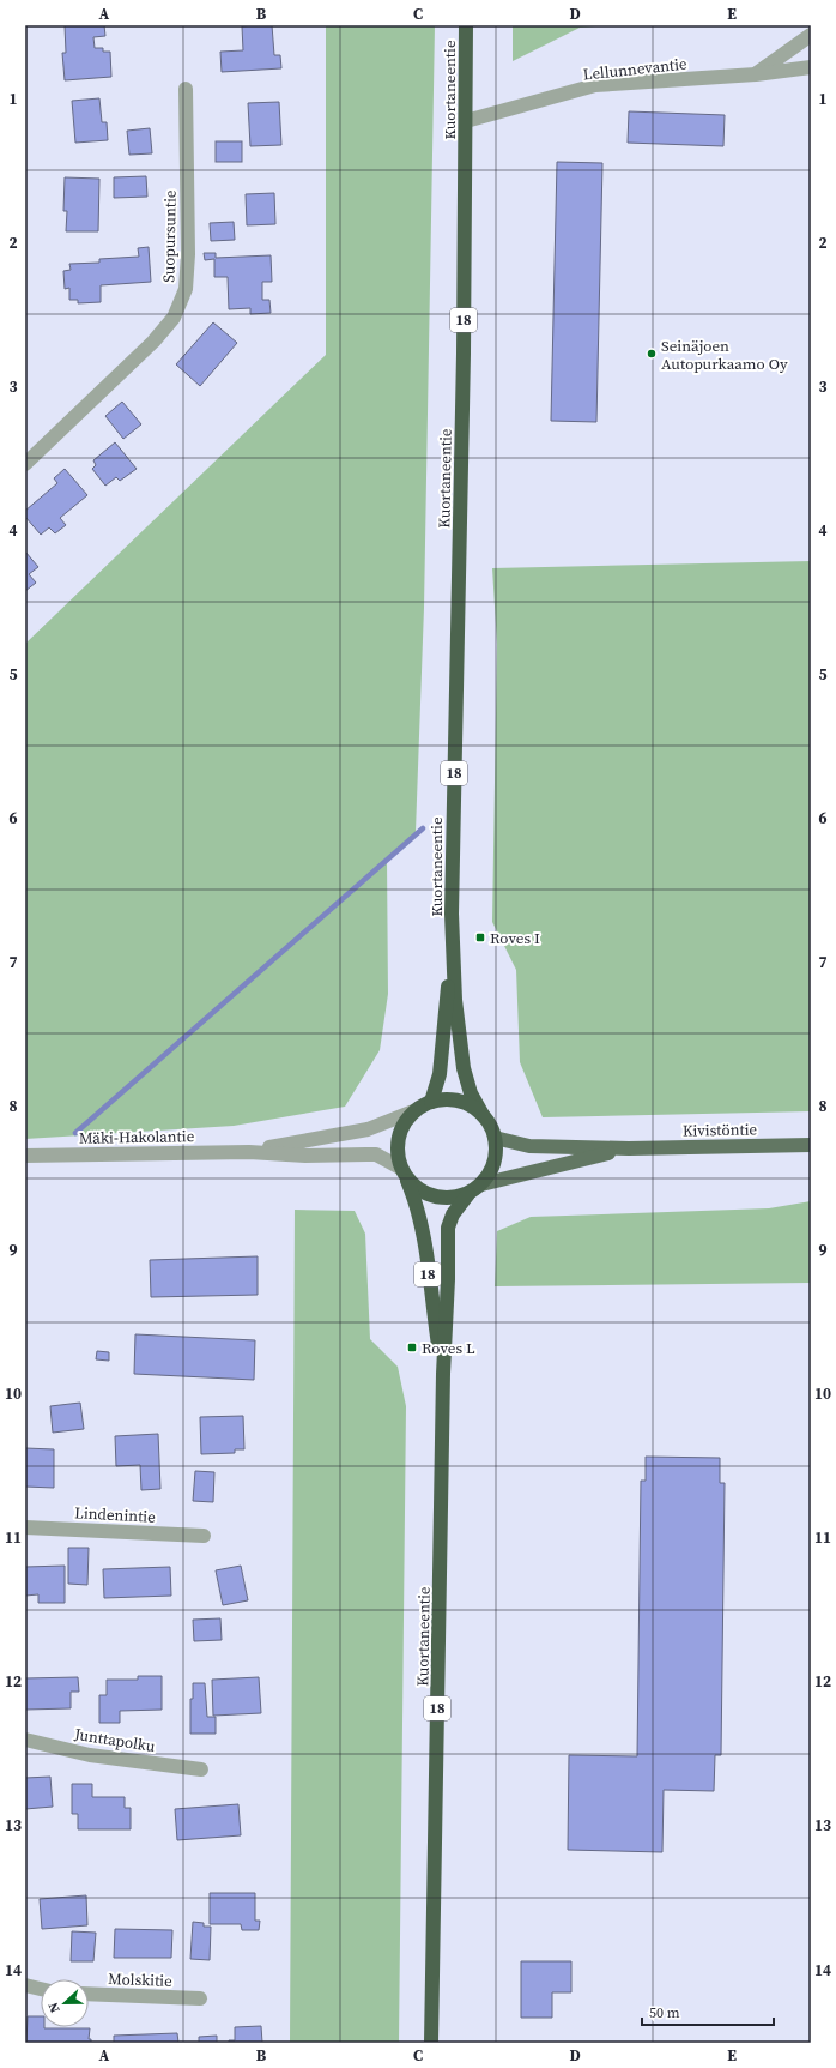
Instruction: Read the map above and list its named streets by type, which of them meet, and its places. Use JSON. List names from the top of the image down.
{
  "streets": {
    "highway": ["Kuortaneentie", "18"],
    "main road": ["Kivistöntie"],
    "street": [
      "Lellunnevantie",
      "Suopursuntie",
      "Mäki-Hakolantie",
      "Lindenintie",
      "Junttapolku",
      "Molskitie"
    ]
  },
  "crossings": [
    ["Lellunnevantie", "Kuortaneentie"],
    ["Kuortaneentie", "18"],
    ["Kuortaneentie", "Kivistöntie"],
    ["Kuortaneentie", "Mäki-Hakolantie"],
    ["18", "Kivistöntie"],
    ["18", "Mäki-Hakolantie"],
    ["Kivistöntie", "Mäki-Hakolantie"]
  ],
  "places": {
    "other": ["Seinäjoen Autopurkaamo Oy"],
    "transit": ["Roves I", "Roves L"]
  },
  "scale_bar": "50 m",
  "north": "left",
  "grid": {
    "columns": [
      "A",
      "B",
      "C",
      "D",
      "E"
    ],
    "rows": [
      "1",
      "2",
      "3",
      "4",
      "5",
      "6",
      "7",
      "8",
      "9",
      "10",
      "11",
      "12",
      "13",
      "14"
    ]
  }
}
